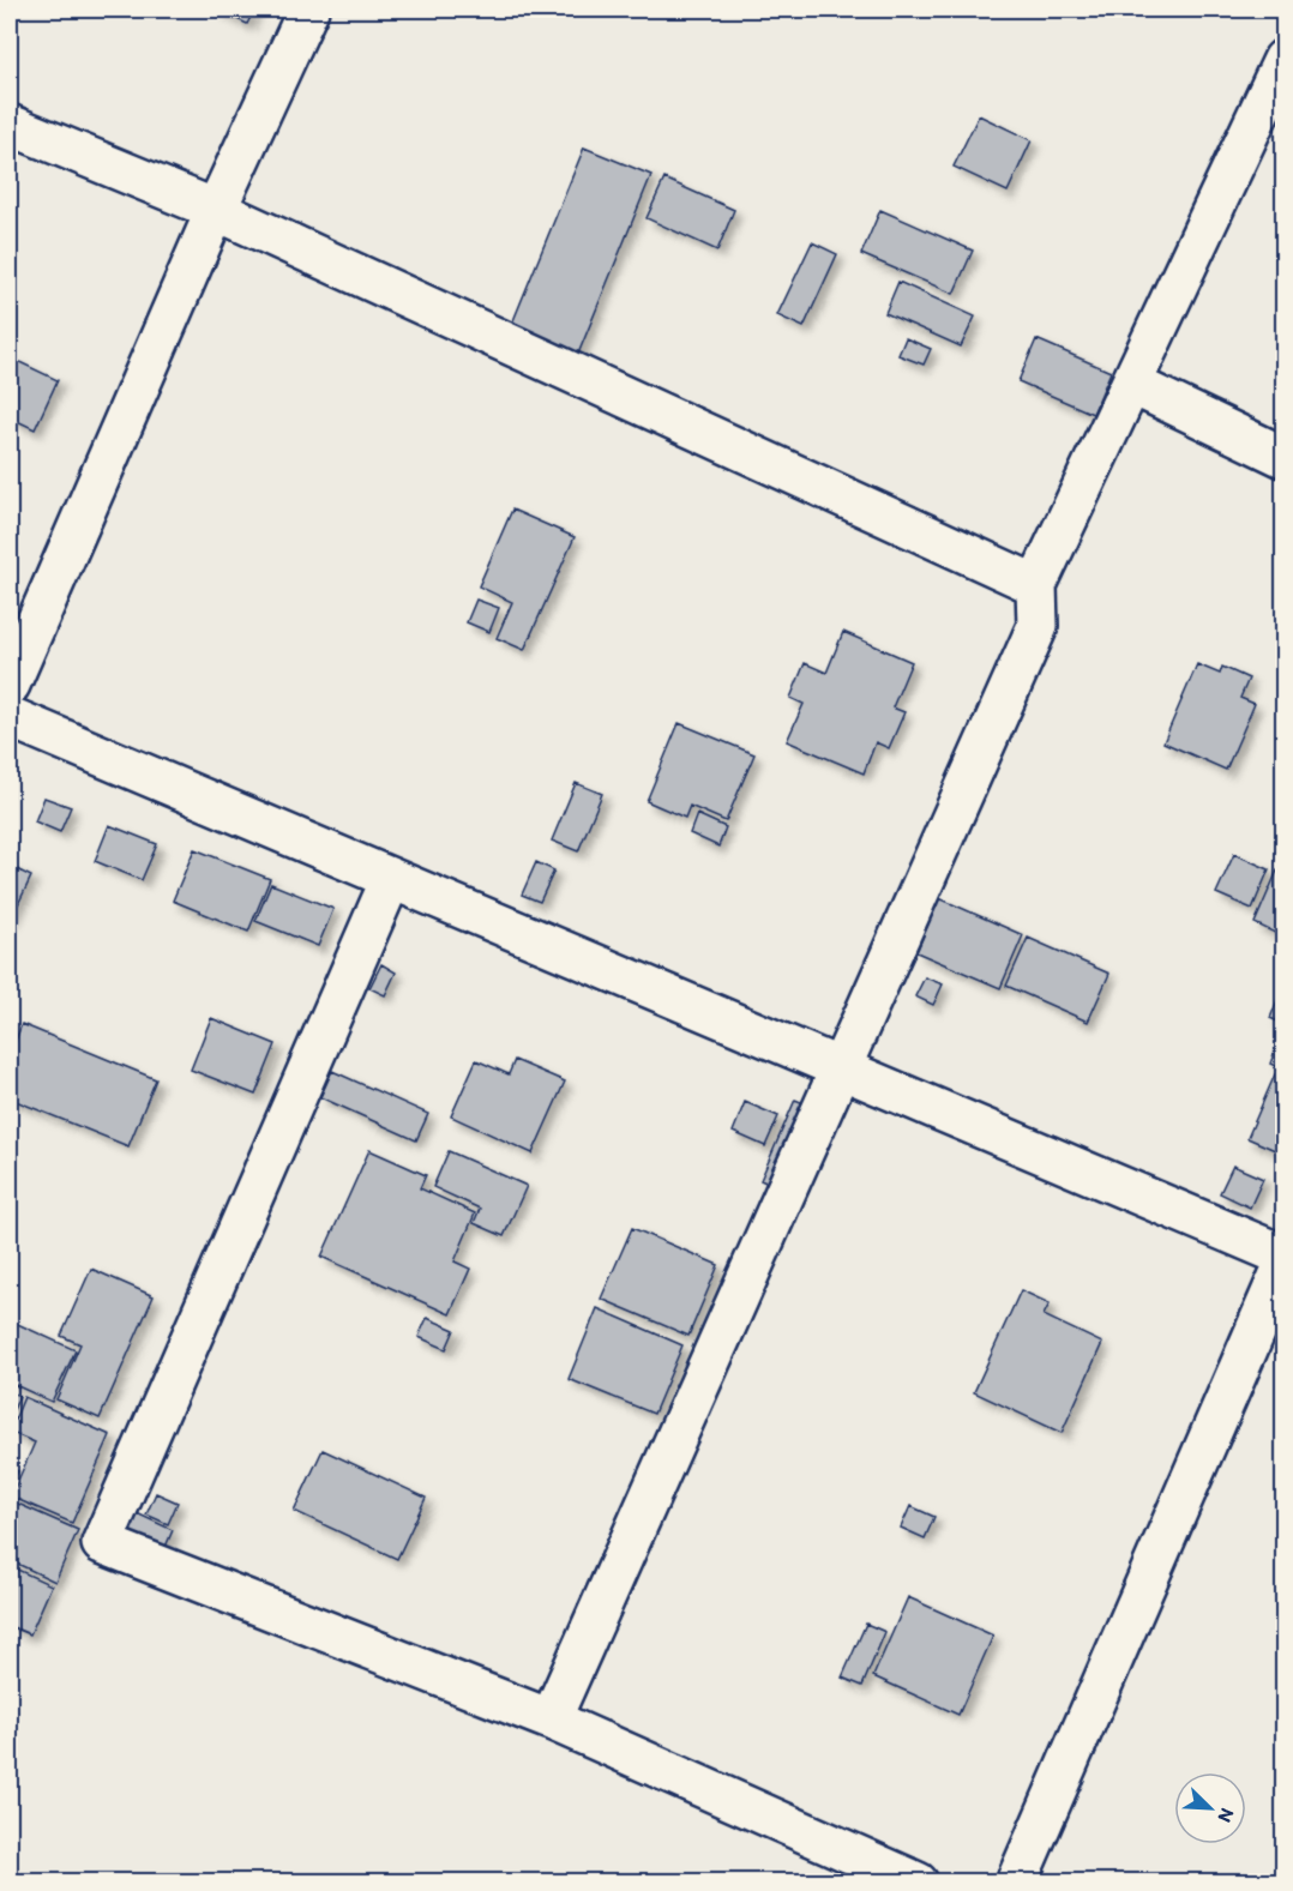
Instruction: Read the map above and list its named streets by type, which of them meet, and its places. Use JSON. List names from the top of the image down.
{
  "north": "bottom right"
}
